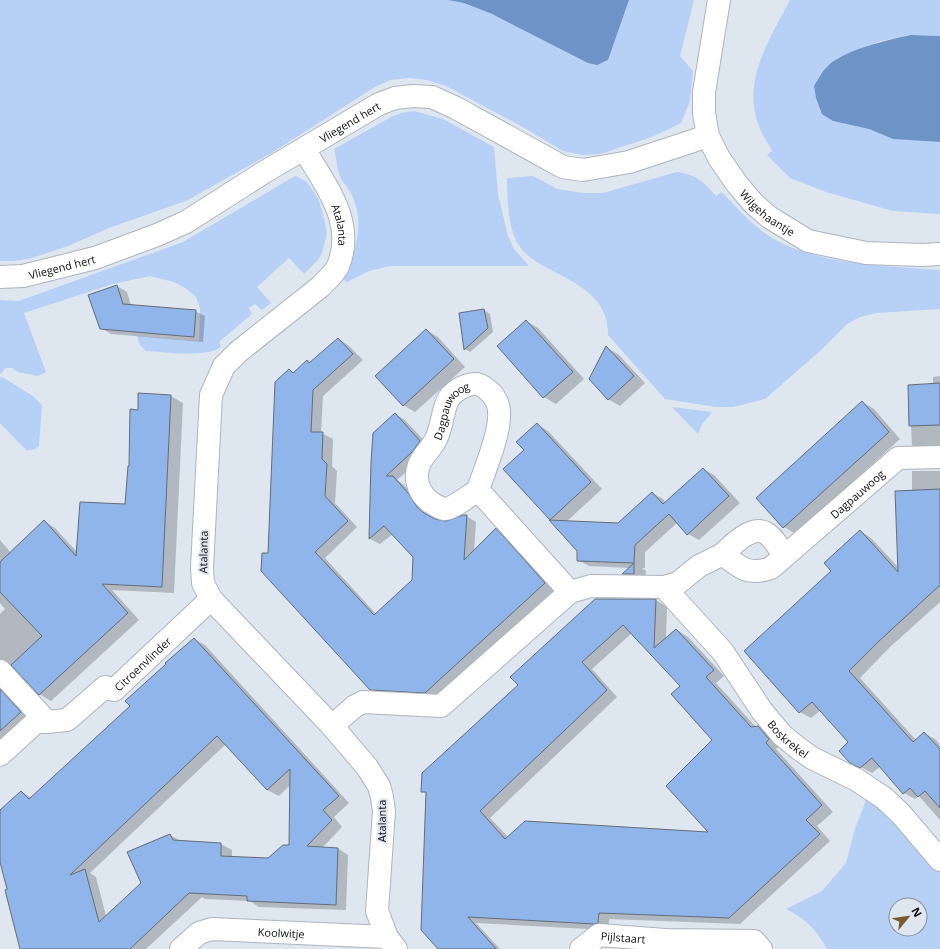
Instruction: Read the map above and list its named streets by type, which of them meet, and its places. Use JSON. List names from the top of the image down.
{
  "streets": {
    "street": [
      "Vliegend hert",
      "Wilgehaantje",
      "Atalanta",
      "Dagpauwoog",
      "Citroenvlinder",
      "Boskrekel",
      "Koolwitje",
      "Pijlstaart"
    ]
  },
  "crossings": [
    ["Vliegend hert", "Wilgehaantje"],
    ["Vliegend hert", "Atalanta"],
    ["Atalanta", "Citroenvlinder"],
    ["Atalanta", "Koolwitje"]
  ],
  "north": "top right"
}
